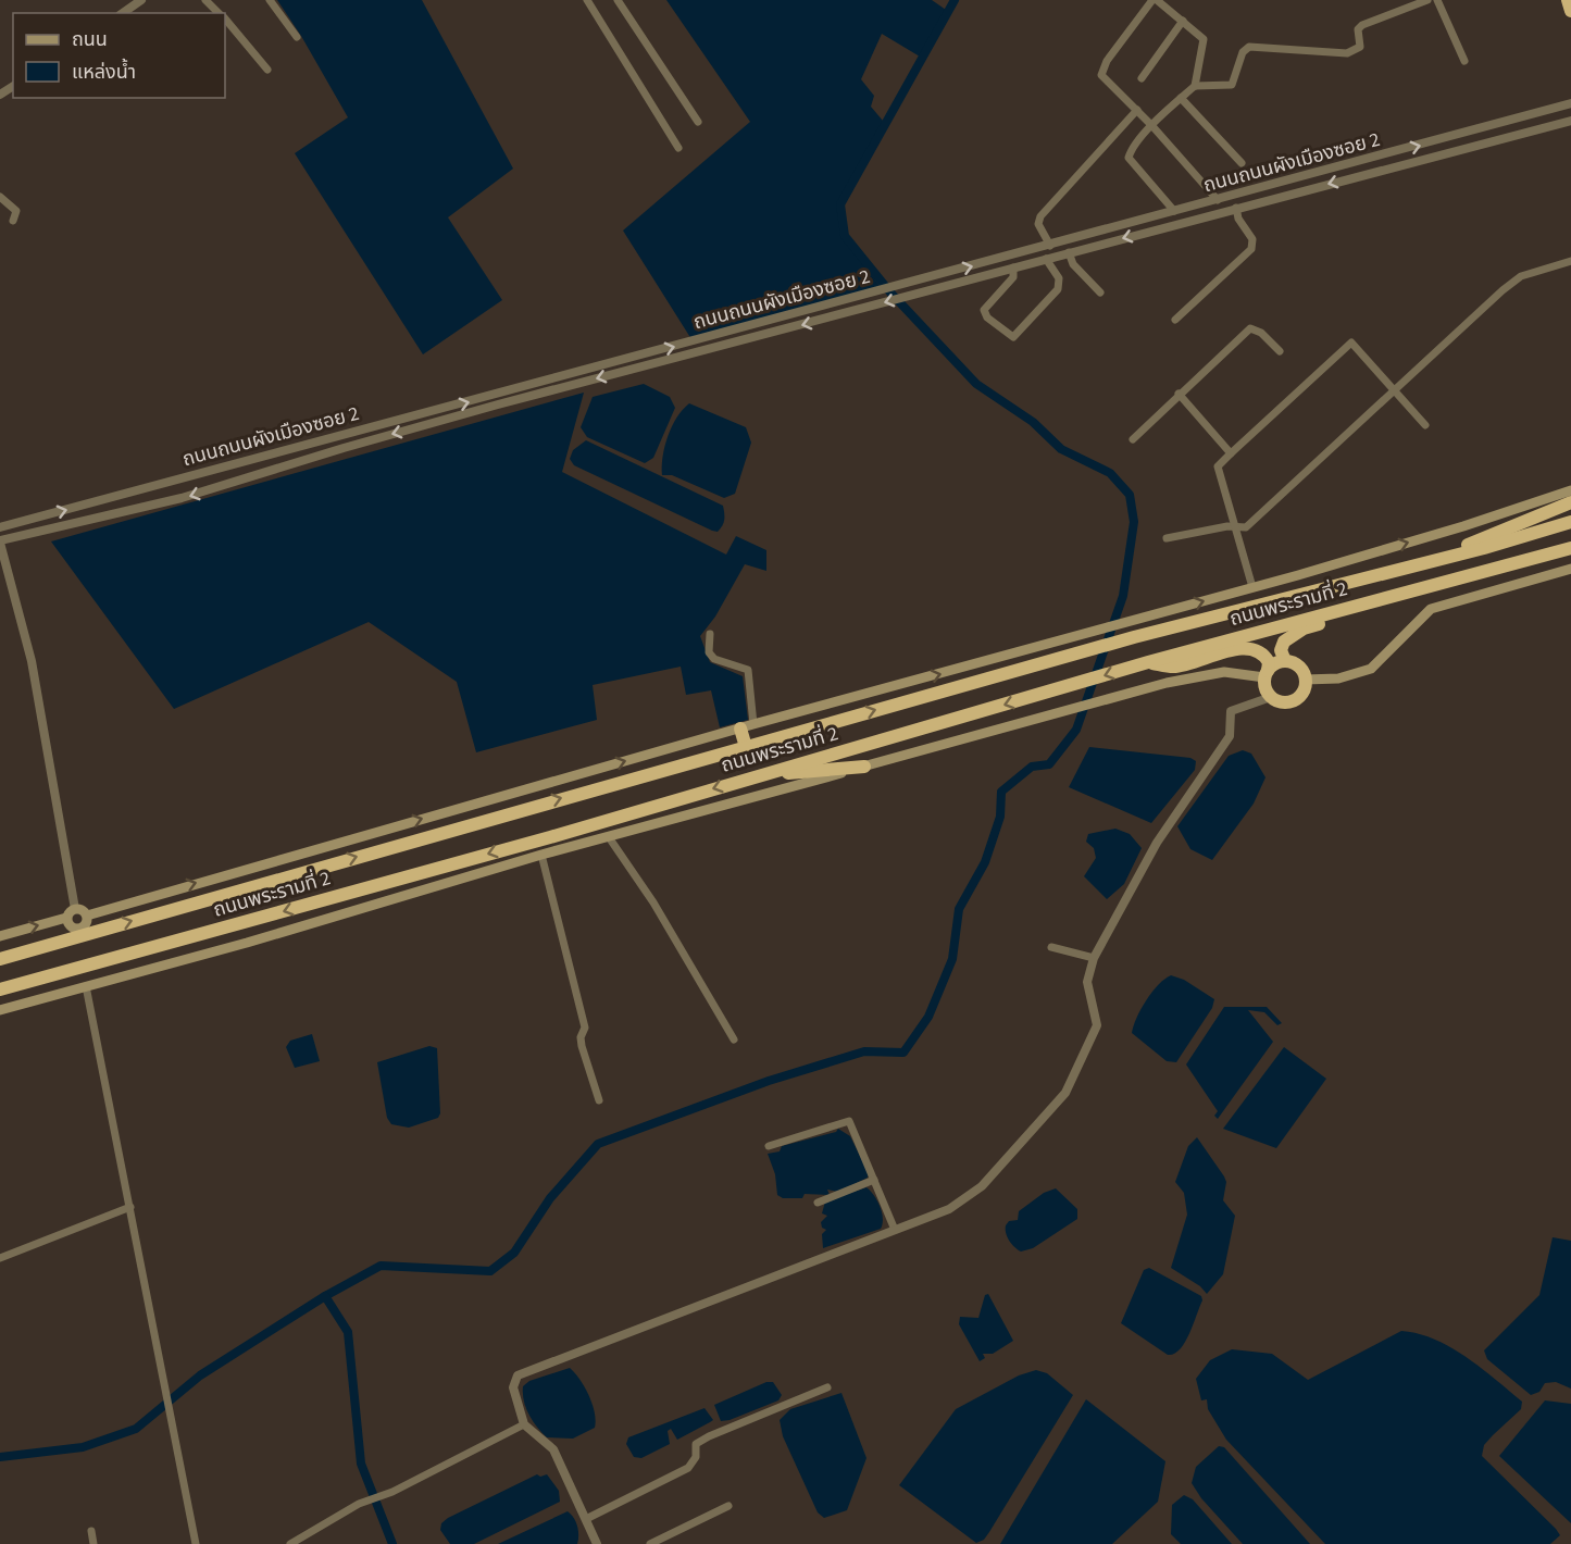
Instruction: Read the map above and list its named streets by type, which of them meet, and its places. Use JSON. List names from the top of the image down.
{
  "streets": {
    "highway": ["ถนนพระรามที่ 2"],
    "street": ["ถนนถนนผังเมืองซอย 2"]
  },
  "legend": ["ถนน", "แหล่งน้ำ"]
}
